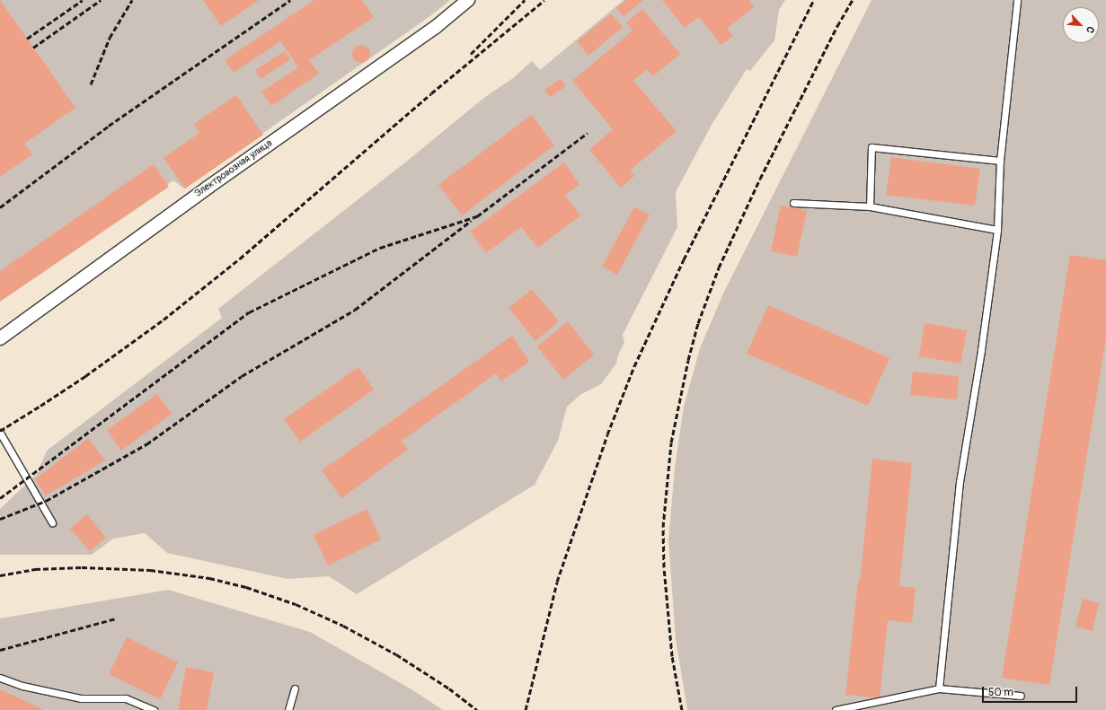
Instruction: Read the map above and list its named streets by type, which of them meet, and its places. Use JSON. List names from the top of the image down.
{
  "streets": {
    "street": ["Электровозная улица"]
  },
  "scale_bar": "50 m",
  "north": "bottom right"
}
